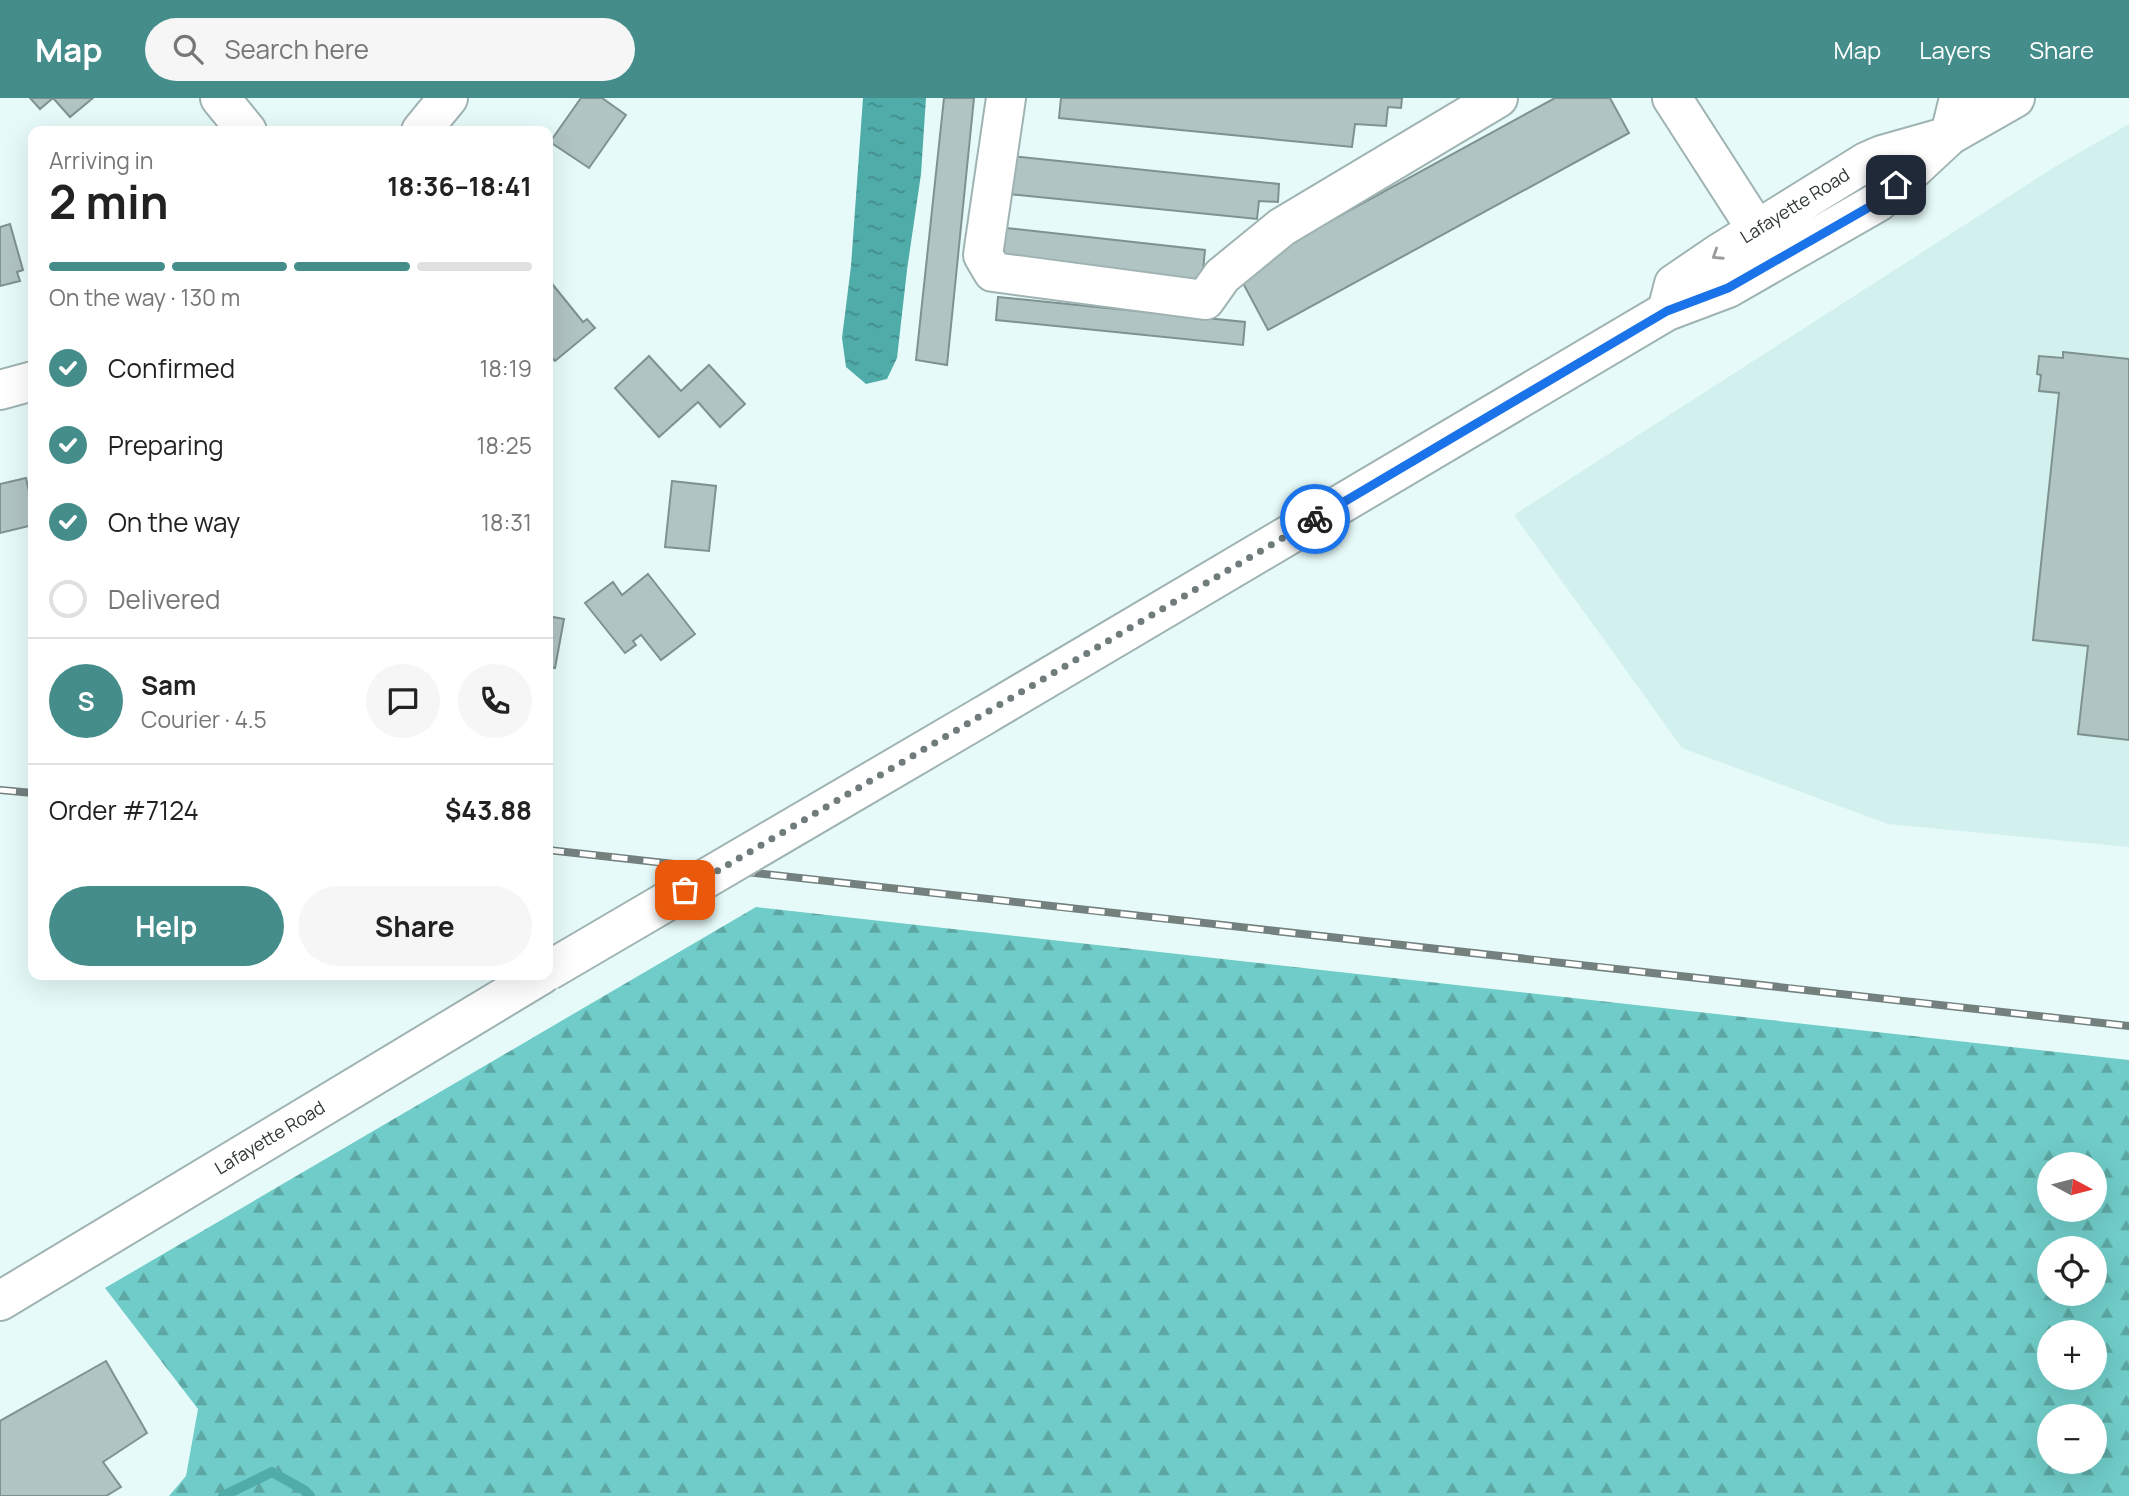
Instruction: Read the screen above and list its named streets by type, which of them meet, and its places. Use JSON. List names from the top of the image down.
{
  "streets": {
    "main road": ["Lafayette Road"]
  },
  "north": "right",
  "page": {
    "header": "Map",
    "search": "Search here",
    "nav": ["Map", "Layers", "Share"],
    "heading": ["2 min", "Arriving in", "18:36–18:41"],
    "panel": [
      "Sam",
      "Courier · 4.5",
      "Order #7124",
      "$43.88"
    ],
    "bar": "On the way · 130 m",
    "list": [
      ["Confirmed", "18:19"],
      ["Preparing", "18:25"],
      ["On the way", "18:31"],
      "Delivered"
    ],
    "round": "S",
    "buttons": ["Help", "Share"],
    "map_buttons": ["+", "−"]
  }
}
